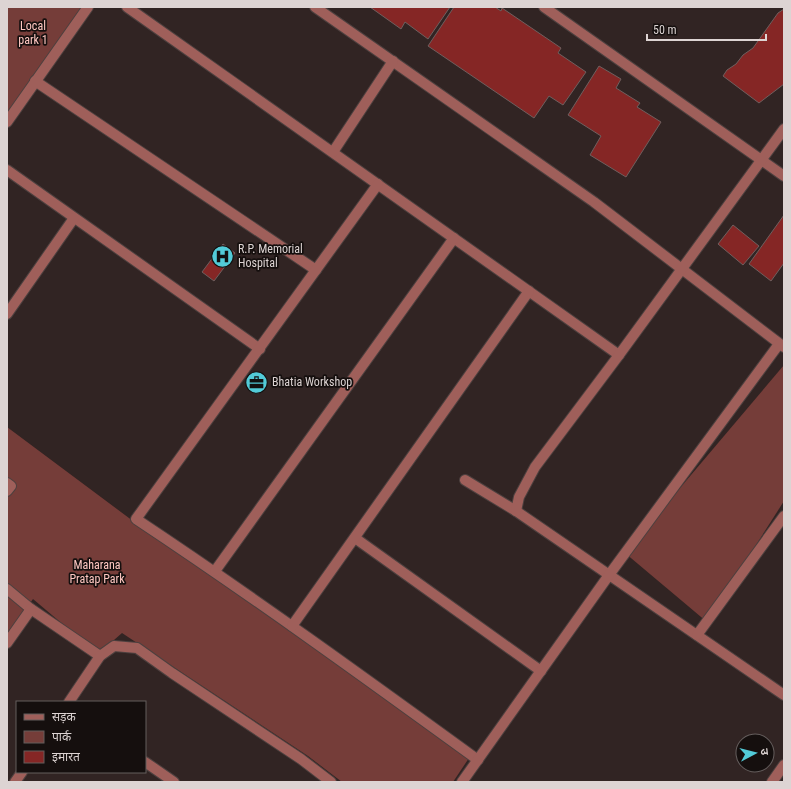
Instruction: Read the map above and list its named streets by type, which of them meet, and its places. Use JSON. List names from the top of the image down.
{
  "parks": ["Local park 1", "Maharana Pratap Park"],
  "places": {
    "hospital": ["R.P. Memorial Hospital"],
    "office": ["Bhatia Workshop"]
  },
  "legend": ["सड़क", "पार्क", "इमारत"],
  "scale_bar": "50 m",
  "north": "right"
}
